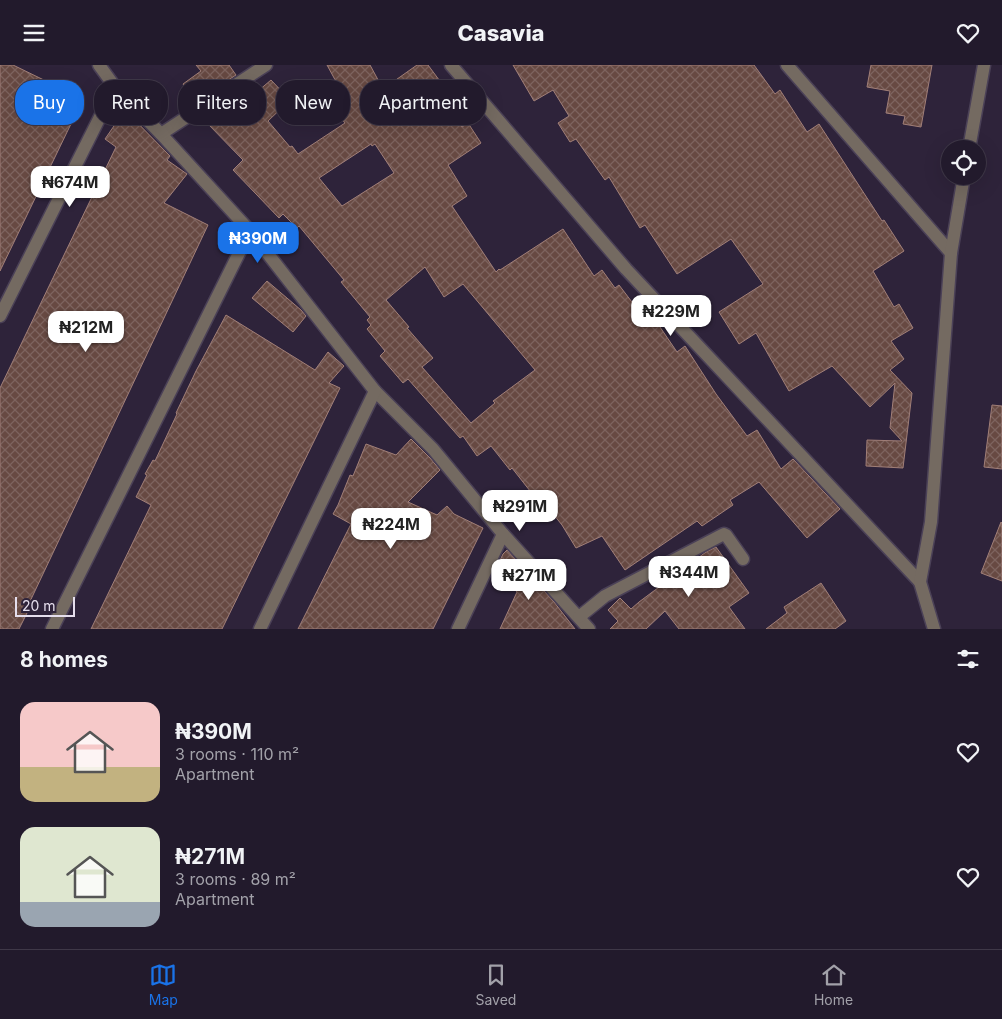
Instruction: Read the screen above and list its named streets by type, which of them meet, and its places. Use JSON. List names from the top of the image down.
{
  "scale_bar": "20 m",
  "page": {
    "header": "Casavia",
    "chip": [
      "Buy",
      "Rent",
      "Filters",
      "New",
      "Apartment"
    ],
    "price": [
      "₦674M",
      "₦390M",
      "₦229M",
      "₦212M",
      "₦291M",
      "₦224M",
      "₦344M",
      "₦271M"
    ],
    "scale": "20 m",
    "heading": "8 homes",
    "list": [
      {
        "name": "₦390M",
        "note": "3 rooms · 110 m² · Apartment"
      },
      {
        "name": "₦271M",
        "note": "3 rooms · 89 m² · Apartment"
      }
    ],
    "tabs": ["Map", "Saved", "Home"]
  }
}
